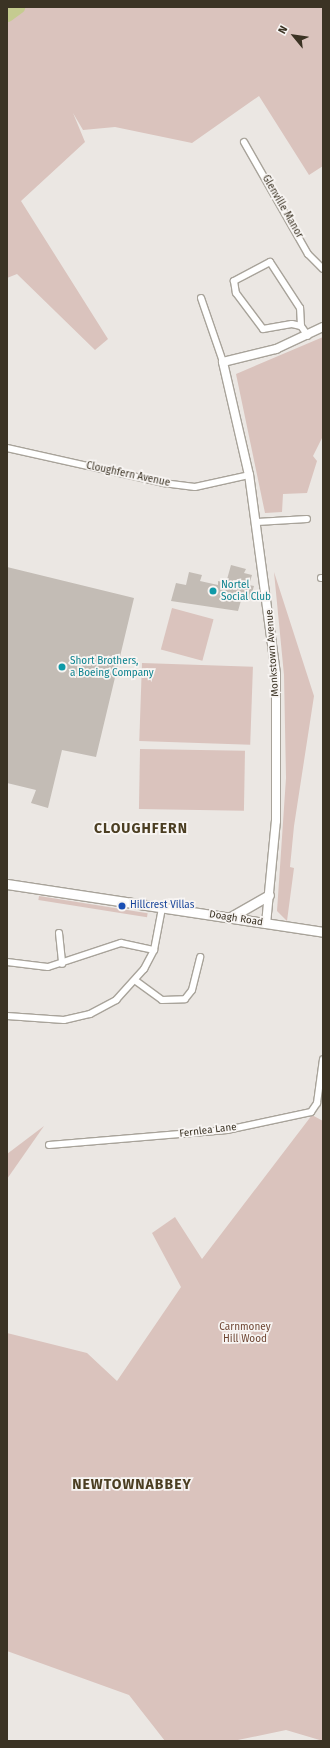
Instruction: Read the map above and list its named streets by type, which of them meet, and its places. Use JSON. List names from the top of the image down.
{
  "streets": {
    "main road": ["Doagh Road"],
    "street": [
      "Glenville Manor",
      "Cloughfern Avenue",
      "Monkstown Avenue",
      "Fernlea Lane"
    ]
  },
  "crossings": [
    ["Cloughfern Avenue", "Monkstown Avenue"],
    ["Monkstown Avenue", "Doagh Road"]
  ],
  "districts": ["CLOUGHFERN", "NEWTOWNABBEY"],
  "parks": ["Carnmoney Hill Wood"],
  "places": ["Nortel Social Club", "Short Brothers, a Boeing Company", "Hillcrest Villas"],
  "north": "top left"
}
